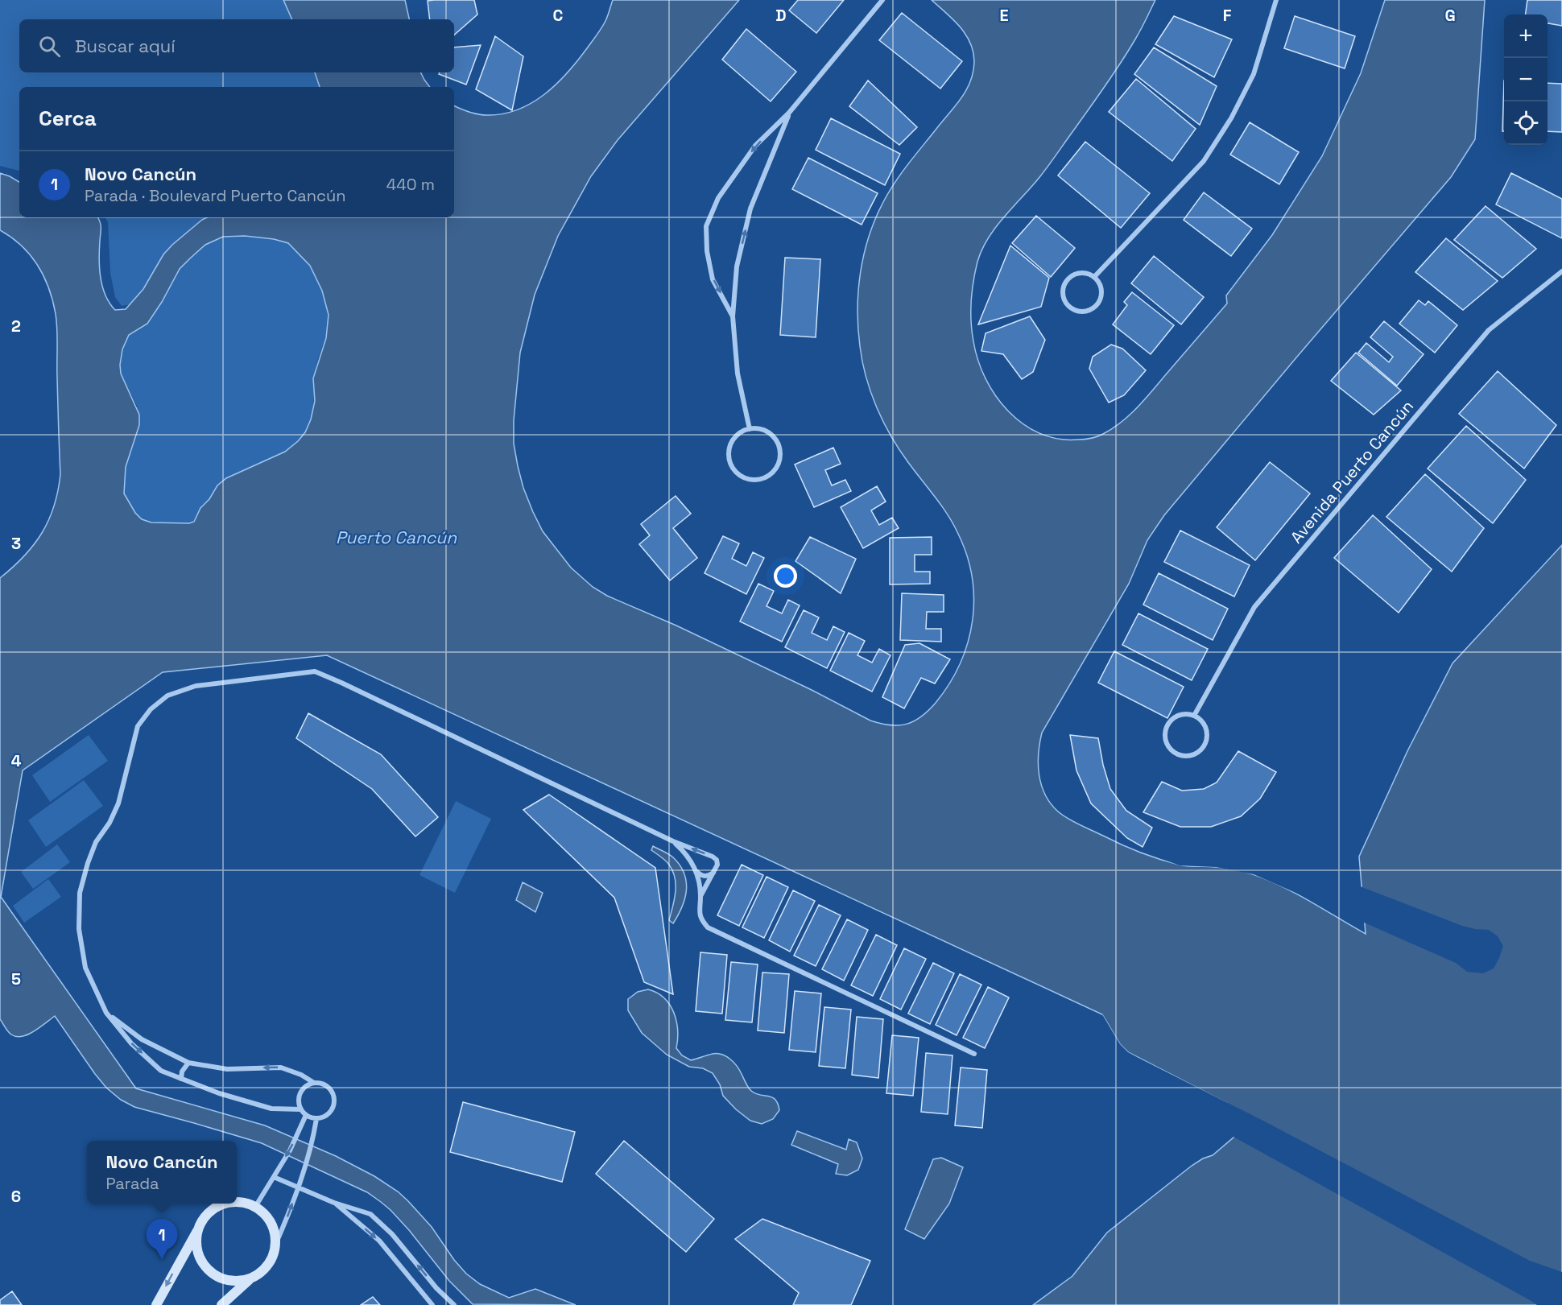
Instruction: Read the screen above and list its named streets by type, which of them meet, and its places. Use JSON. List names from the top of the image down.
{
  "streets": {
    "street": ["Avenida Puerto Cancún"]
  },
  "water": ["Puerto Cancún"],
  "page": {
    "map_buttons": ["+", "−"],
    "search": "Buscar aquí",
    "heading": "Cerca",
    "list": [
      {
        "mark": "1",
        "name": "Novo Cancún",
        "note": "Parada · Boulevard Puerto Cancún",
        "value": "440 m"
      }
    ],
    "popup": ["Novo Cancún", "Parada"],
    "pins": "1"
  },
  "grid": {
    "columns": [
      "C",
      "D",
      "E",
      "F",
      "G"
    ],
    "rows": [
      "2",
      "3",
      "4",
      "5",
      "6"
    ]
  }
}
